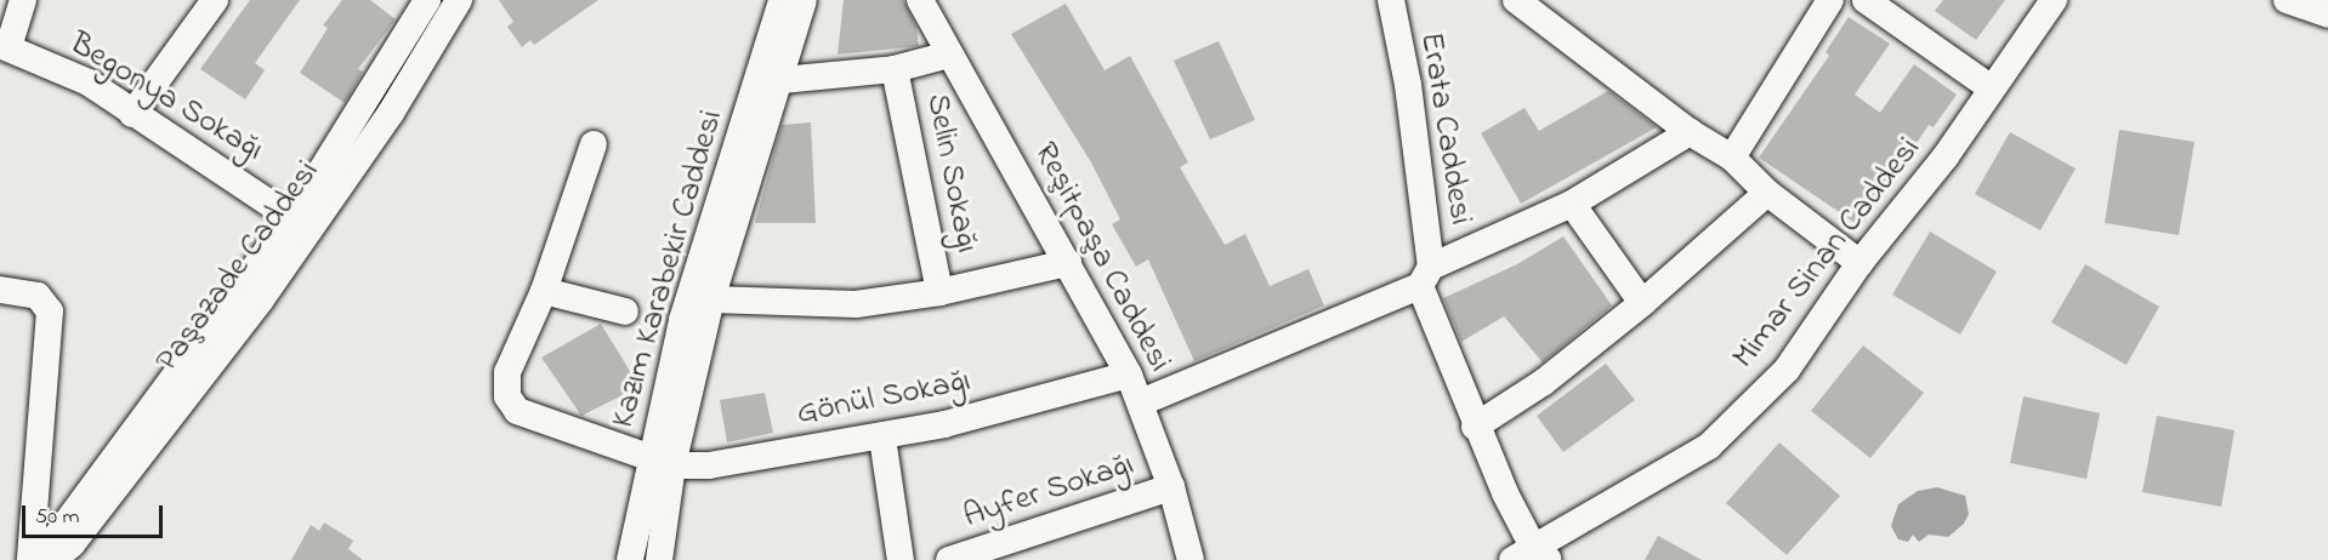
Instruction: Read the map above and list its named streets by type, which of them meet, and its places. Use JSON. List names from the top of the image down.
{
  "streets": {
    "street": [
      "Begonya Sokağı",
      "Erata Caddesi",
      "Selin Sokağı",
      "Mimar Sinan Caddesi",
      "Reşitpaşa Caddesi",
      "Paşazade Caddesi",
      "Kazım Karabekir Caddesi",
      "Gönül Sokağı",
      "Ayfer Sokağı"
    ]
  },
  "crossings": [
    ["Begonya Sokağı", "Paşazade Caddesi"],
    ["Erata Caddesi", "Mimar Sinan Caddesi"],
    ["Reşitpaşa Caddesi", "Gönül Sokağı"],
    ["Reşitpaşa Caddesi", "Ayfer Sokağı"],
    ["Kazım Karabekir Caddesi", "Gönül Sokağı"]
  ],
  "scale_bar": "50 m"
}
